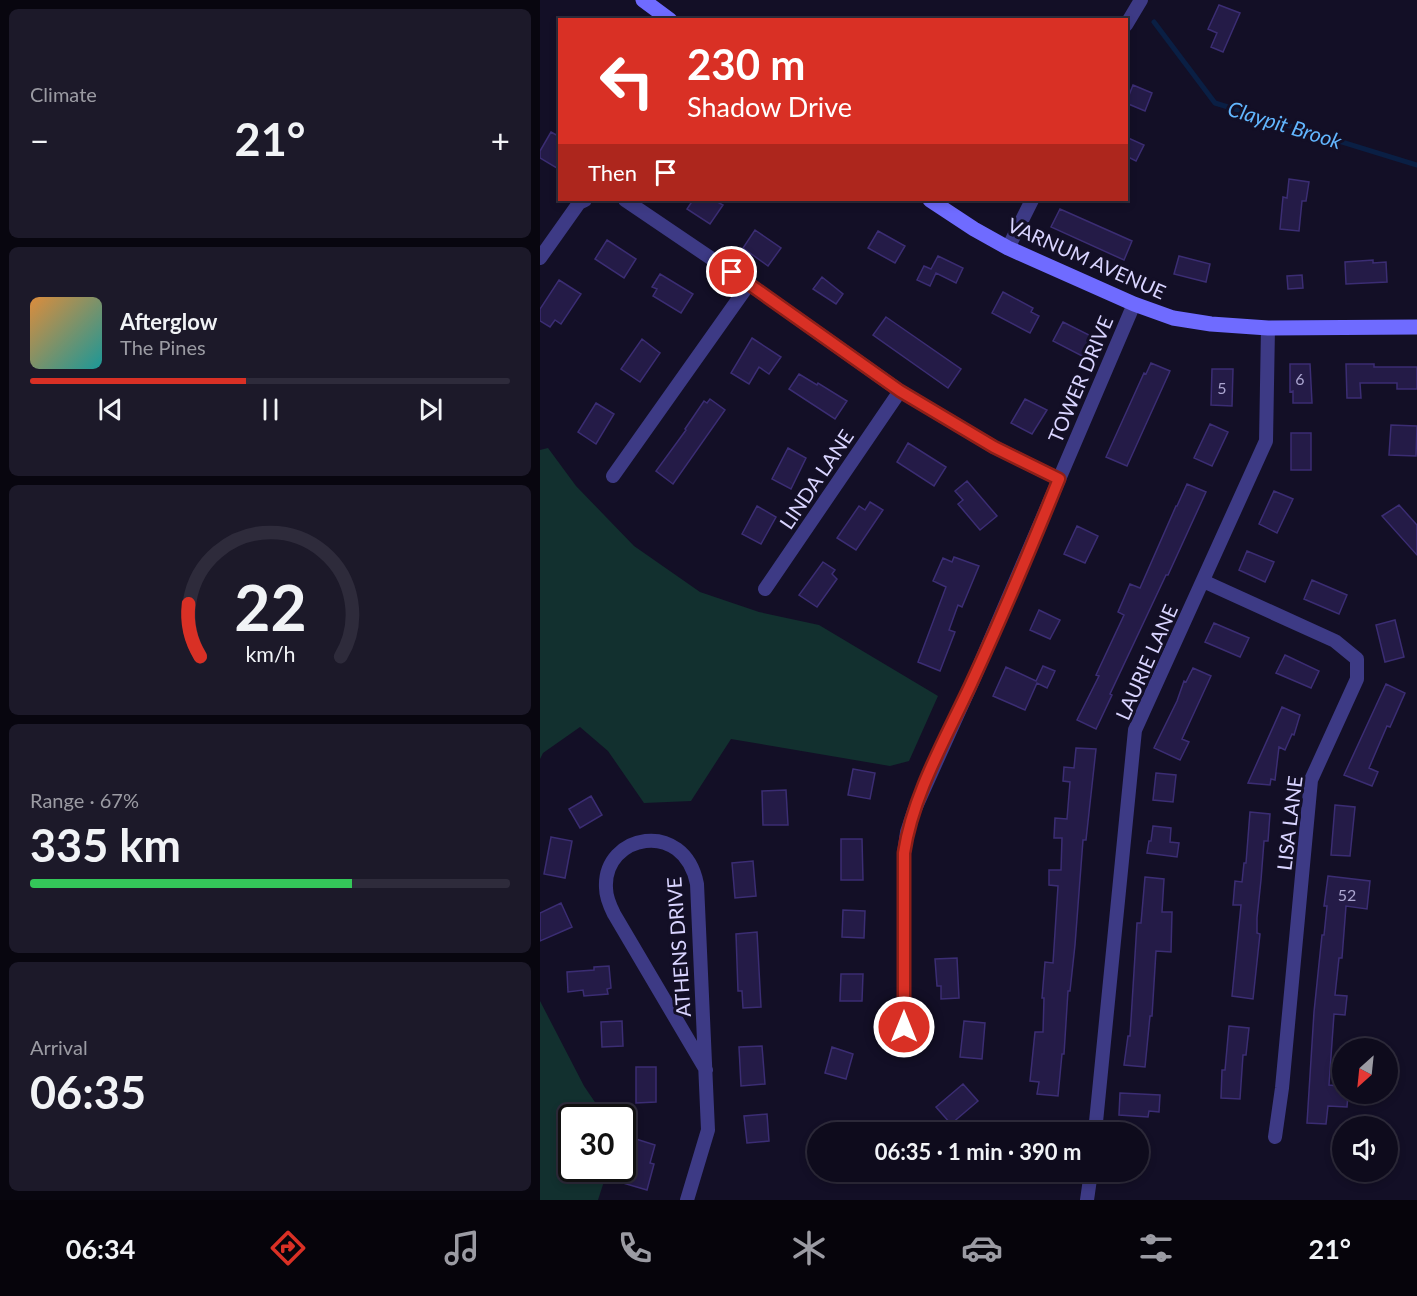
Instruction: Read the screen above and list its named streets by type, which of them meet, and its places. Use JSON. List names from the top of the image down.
{
  "streets": {
    "main road": ["VARNUM AVENUE"],
    "street": [
      "TOWER DRIVE",
      "LINDA LANE",
      "LAURIE LANE",
      "LISA LANE",
      "ATHENS DRIVE"
    ]
  },
  "crossings": [
    ["VARNUM AVENUE", "TOWER DRIVE"],
    ["VARNUM AVENUE", "LAURIE LANE"],
    ["LAURIE LANE", "LISA LANE"]
  ],
  "water": ["Claypit Brook"],
  "house_numbers": ["6", "5", "52"],
  "north": "bottom left",
  "page": {
    "tile": [
      "Climate",
      ["Range · 67%", "335 km"],
      ["Arrival", "06:35"]
    ],
    "turn": ["230 m", "Shadow Drive"],
    "heat": ["−", "21°", "+"],
    "then": "Then",
    "song": ["Afterglow", "The Pines"],
    "limit": "30",
    "trip": "06:35 · 1 min · 390 m",
    "tabs": ["06:34", "21°"],
    "gauge": ["22", "km/h"]
  }
}
